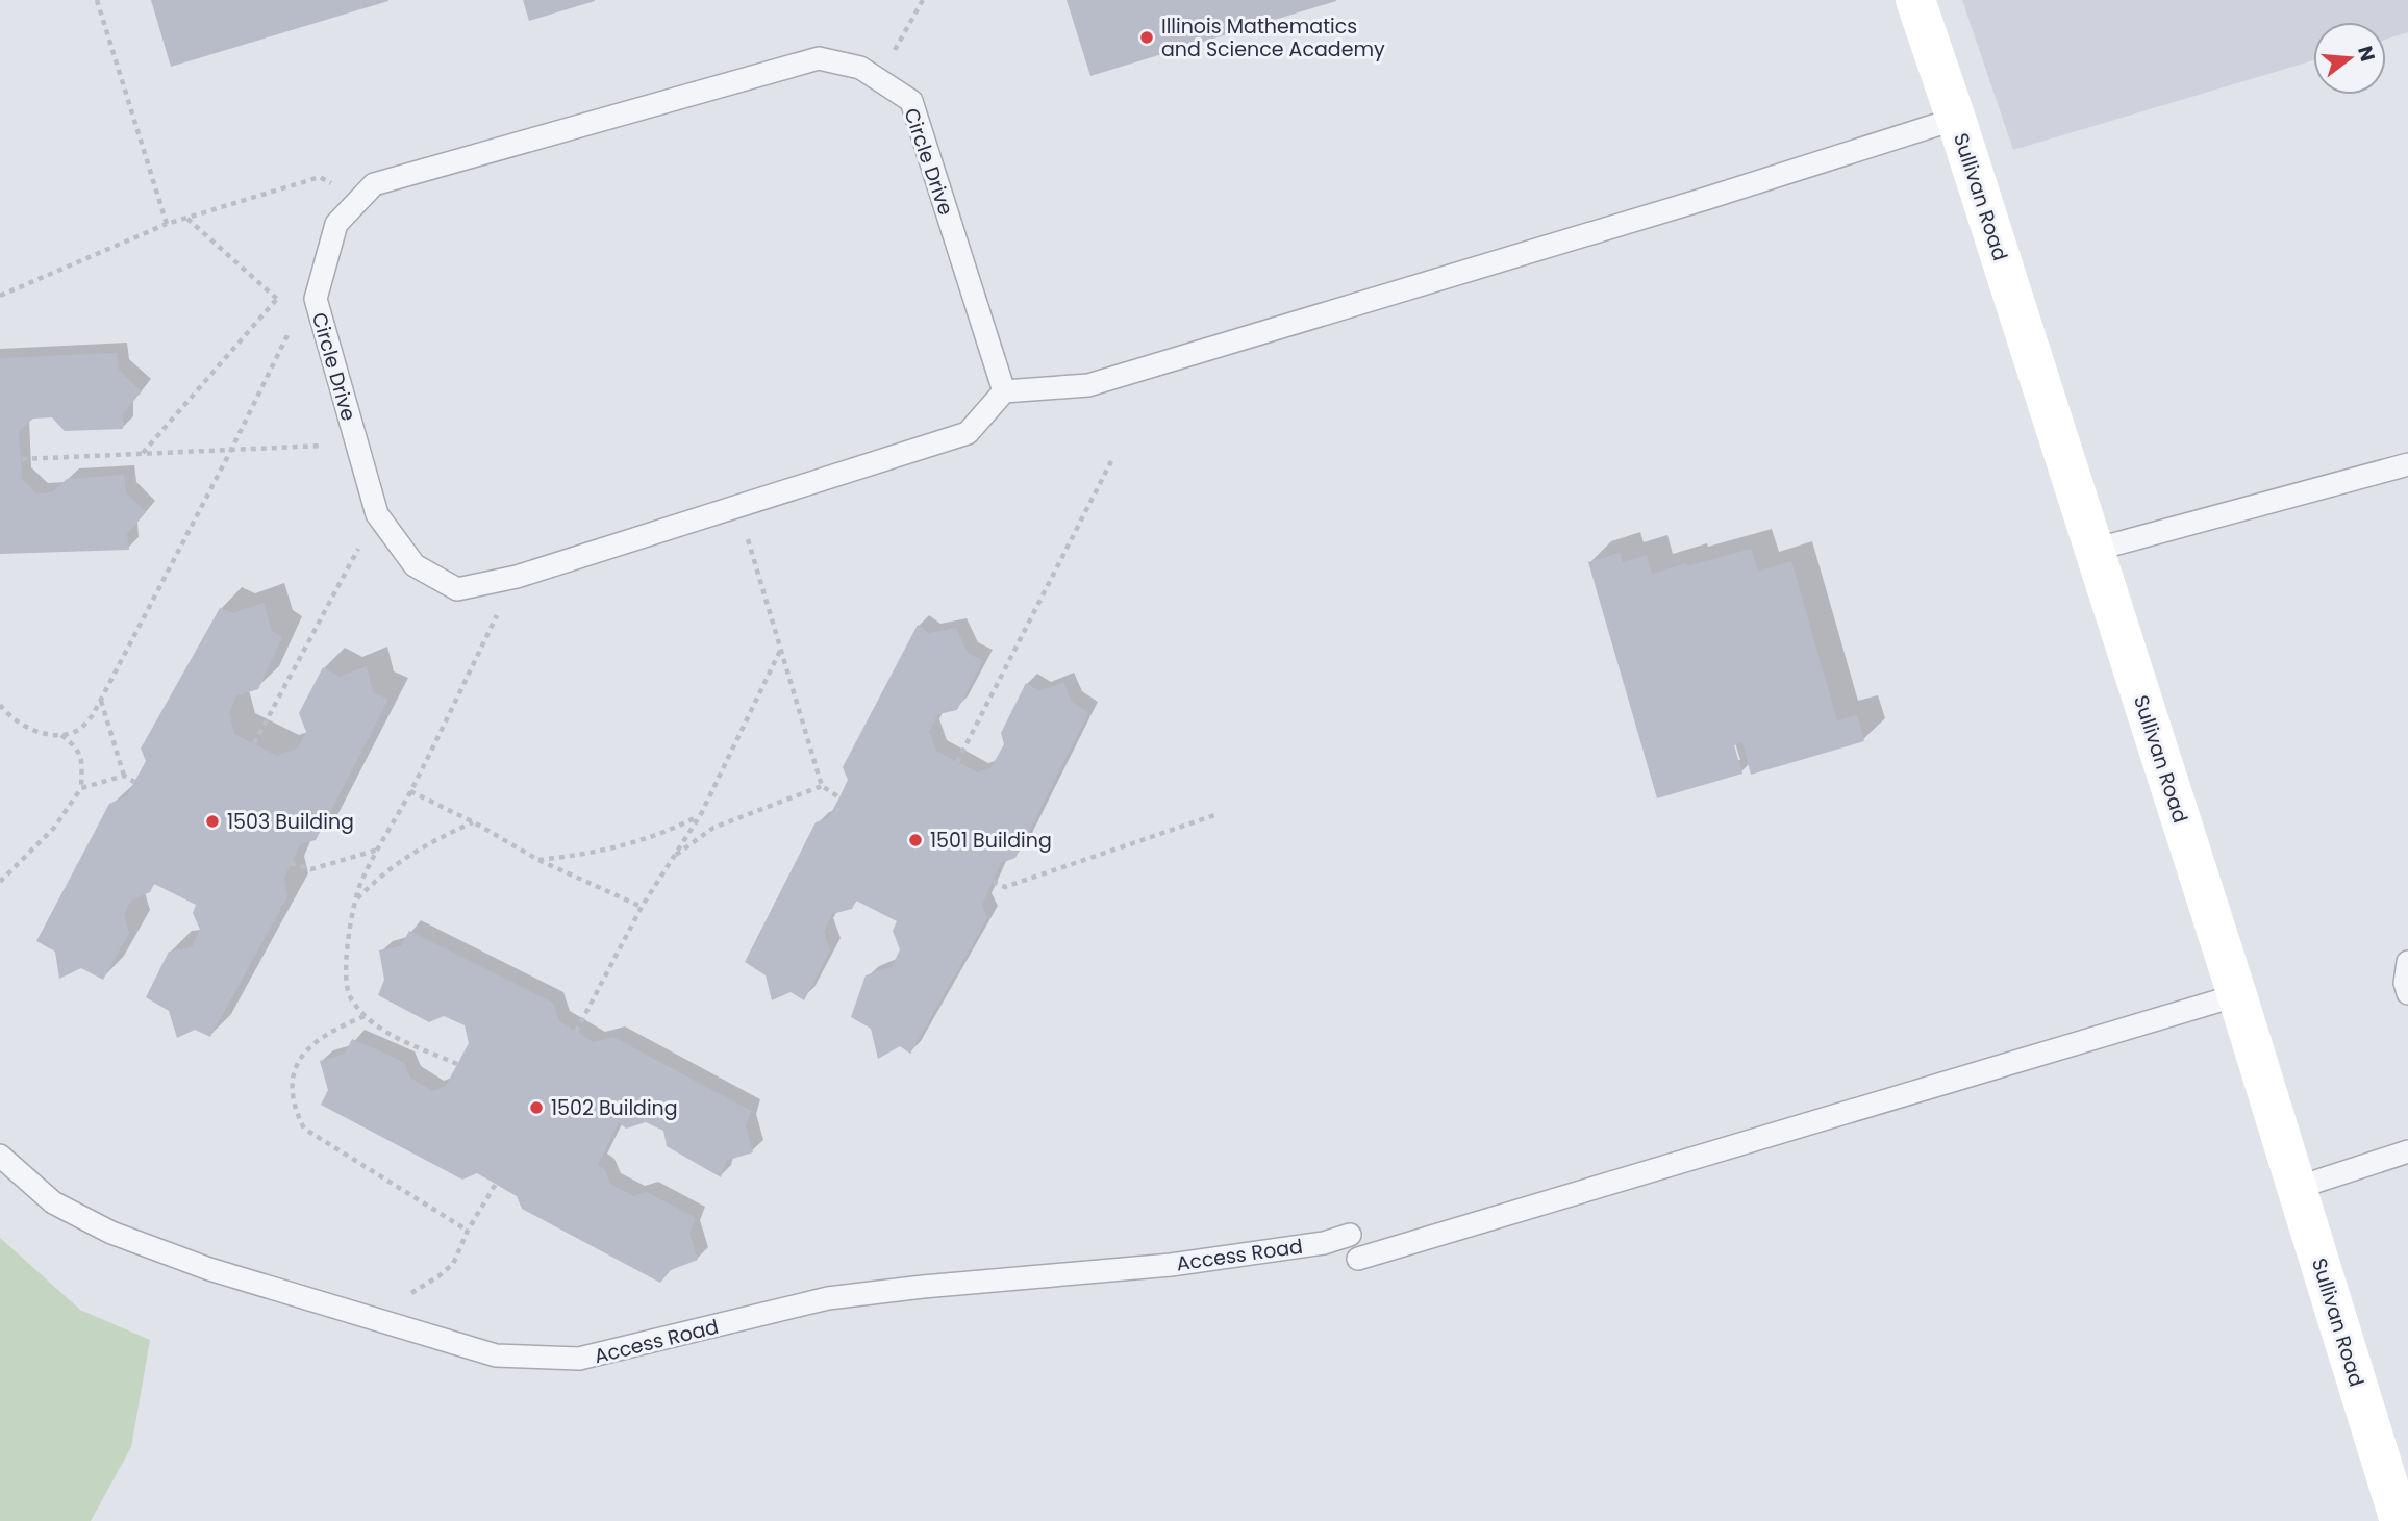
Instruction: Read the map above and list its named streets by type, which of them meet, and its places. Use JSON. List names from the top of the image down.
{
  "streets": {
    "street": ["Sullivan Road"],
    "lane": ["Circle Drive", "Access Road"]
  },
  "places": [
    "Illinois Mathematics and Science Academy",
    "1503 Building",
    "1501 Building",
    "1502 Building"
  ],
  "north": "right"
}
